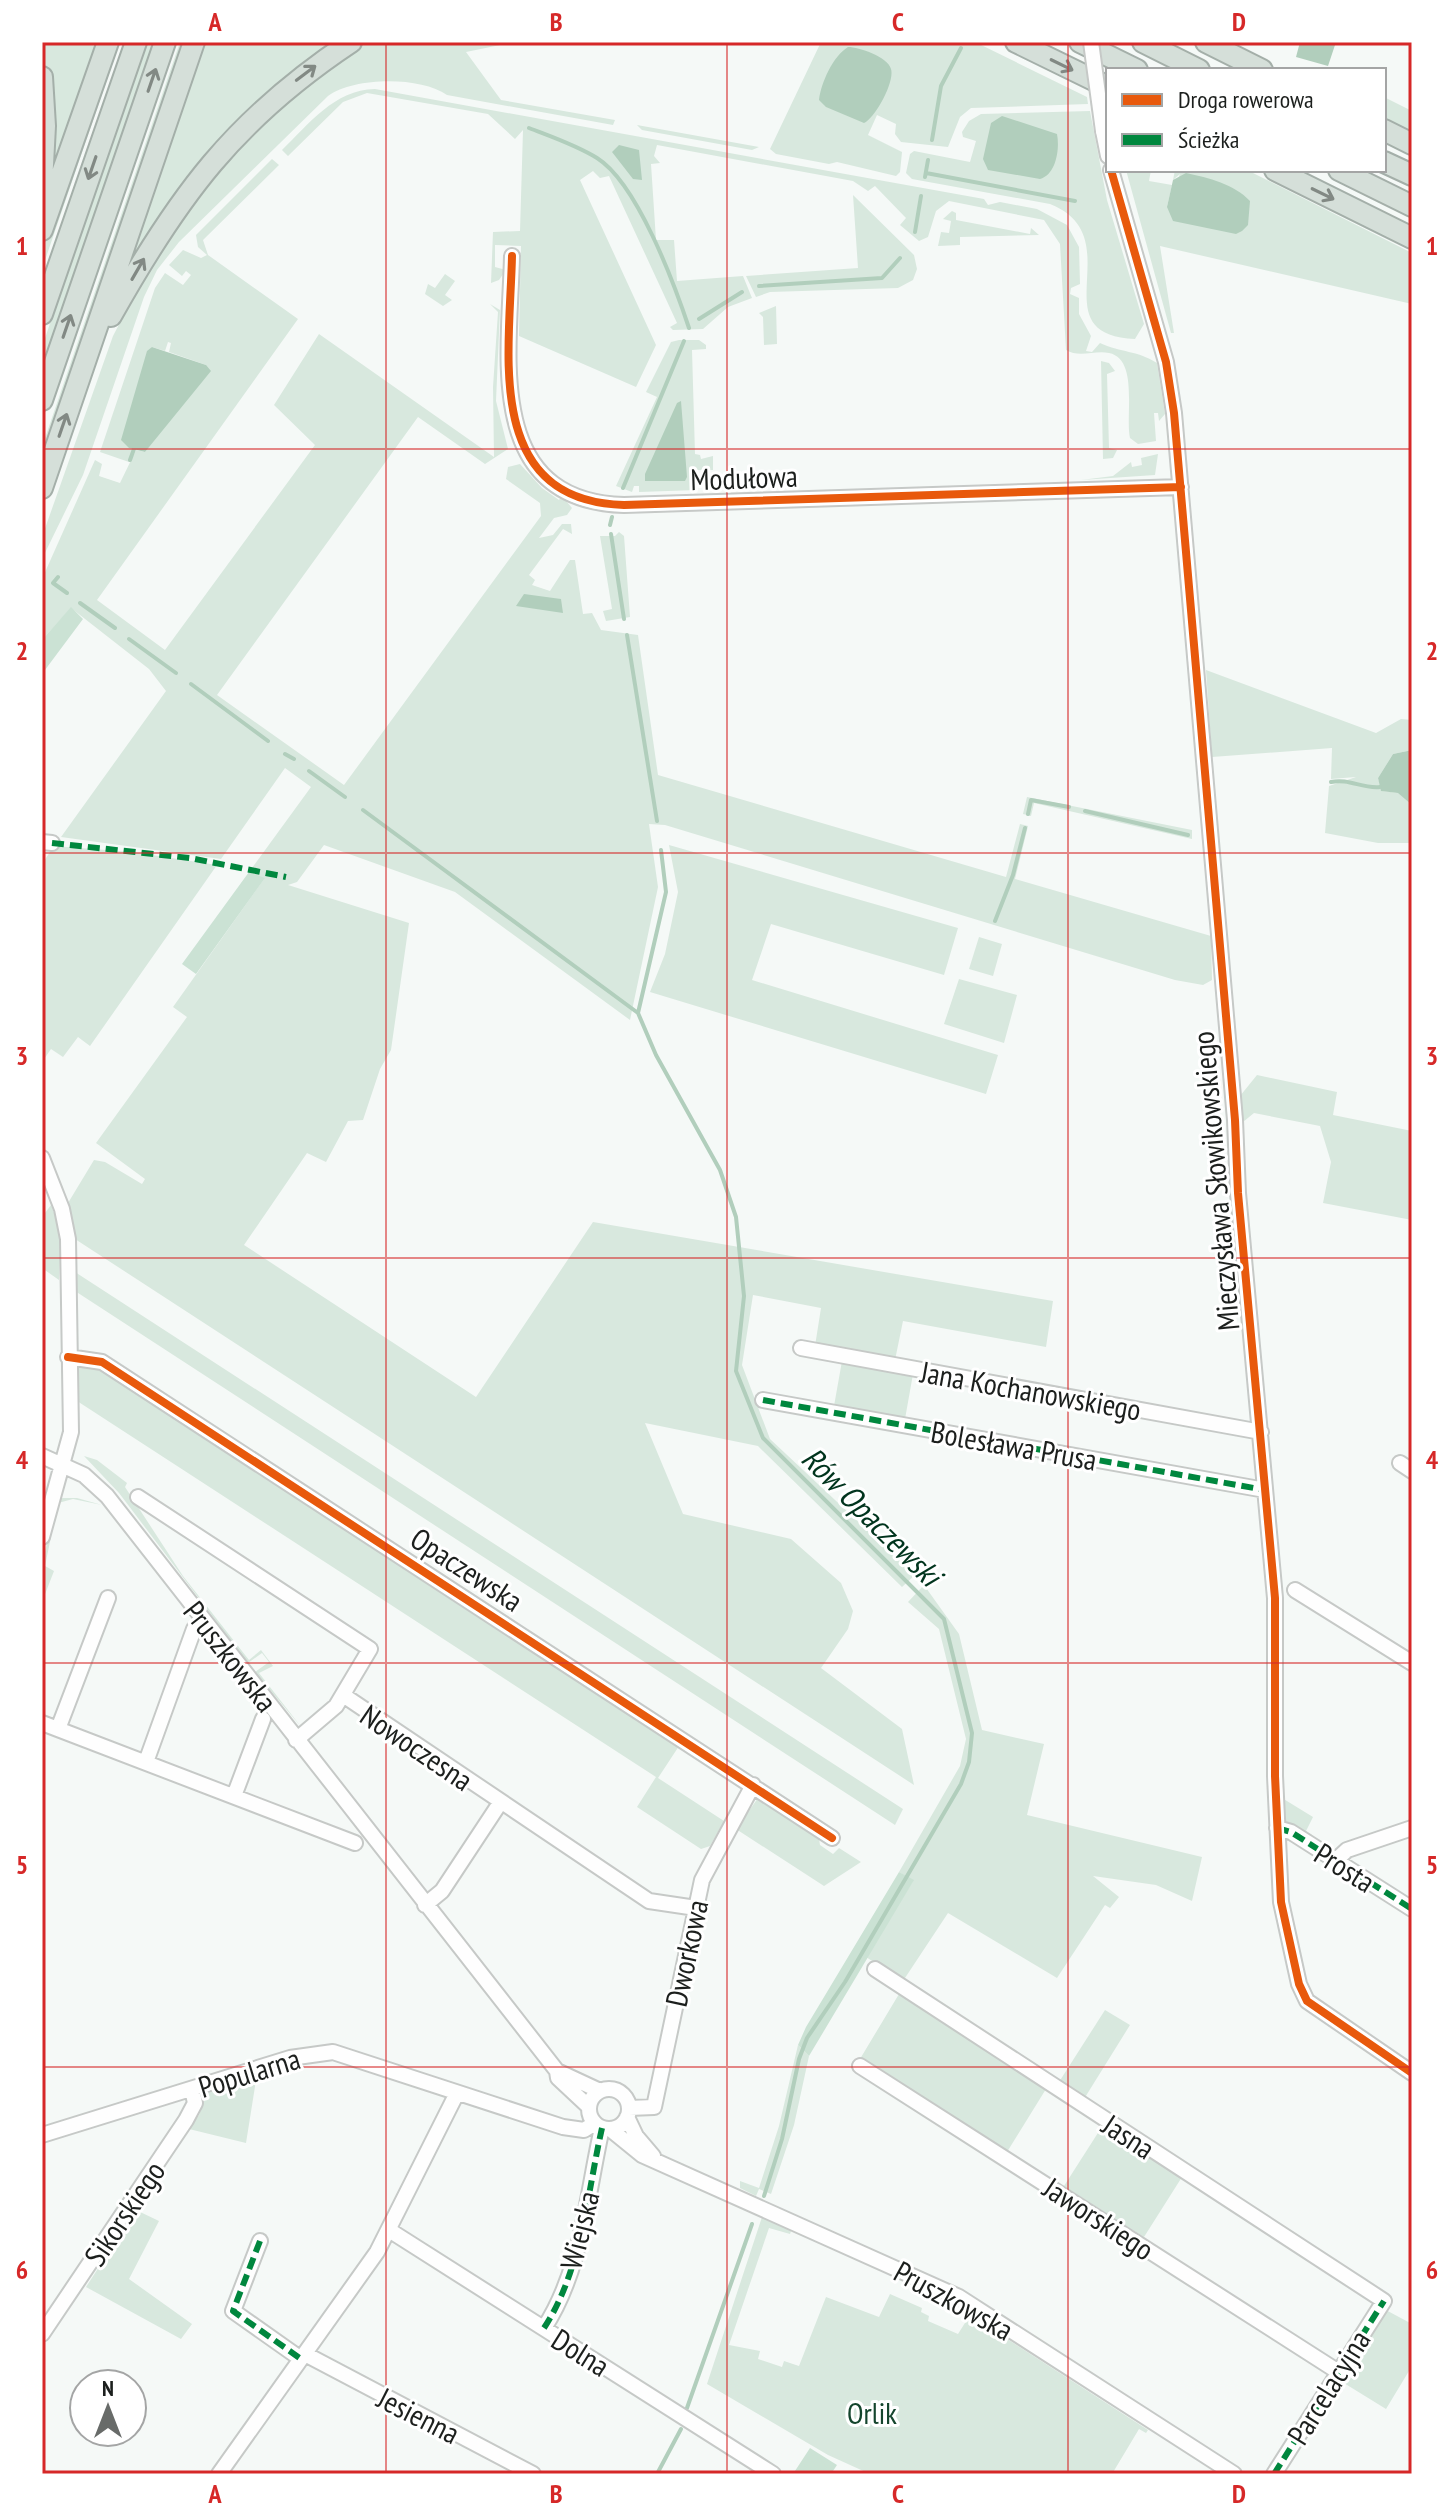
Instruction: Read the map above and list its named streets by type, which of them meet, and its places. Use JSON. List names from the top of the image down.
{
  "streets": {
    "street": [
      "Modułowa",
      "Mieczysława Słowikowskiego",
      "Jana Kochanowskiego",
      "Bolesława Prusa",
      "Opaczewska",
      "Pruszkowska",
      "Nowoczesna",
      "Prosta",
      "Dworkowa",
      "Popularna",
      "Jasna",
      "Sikorskiego",
      "Jaworskiego",
      "Wiejska",
      "Dolna",
      "Parcelacyjna",
      "Jesienna"
    ]
  },
  "crossings": [
    ["Modułowa", "Mieczysława Słowikowskiego"],
    ["Mieczysława Słowikowskiego", "Jana Kochanowskiego"],
    ["Mieczysława Słowikowskiego", "Bolesława Prusa"],
    ["Mieczysława Słowikowskiego", "Prosta"],
    ["Opaczewska", "Dworkowa"],
    ["Pruszkowska", "Dworkowa"],
    ["Pruszkowska", "Popularna"],
    ["Pruszkowska", "Wiejska"],
    ["Nowoczesna", "Dworkowa"],
    ["Dworkowa", "Popularna"],
    ["Dworkowa", "Wiejska"],
    ["Popularna", "Sikorskiego"],
    ["Popularna", "Wiejska"],
    ["Jasna", "Parcelacyjna"],
    ["Jaworskiego", "Parcelacyjna"],
    ["Wiejska", "Dolna"]
  ],
  "water": ["Rów Opaczewski"],
  "parks": ["Orlik"],
  "legend": ["Droga rowerowa", "Ścieżka"],
  "north": "top",
  "grid": {
    "columns": [
      "A",
      "B",
      "C",
      "D"
    ],
    "rows": [
      "1",
      "2",
      "3",
      "4",
      "5",
      "6"
    ]
  }
}
